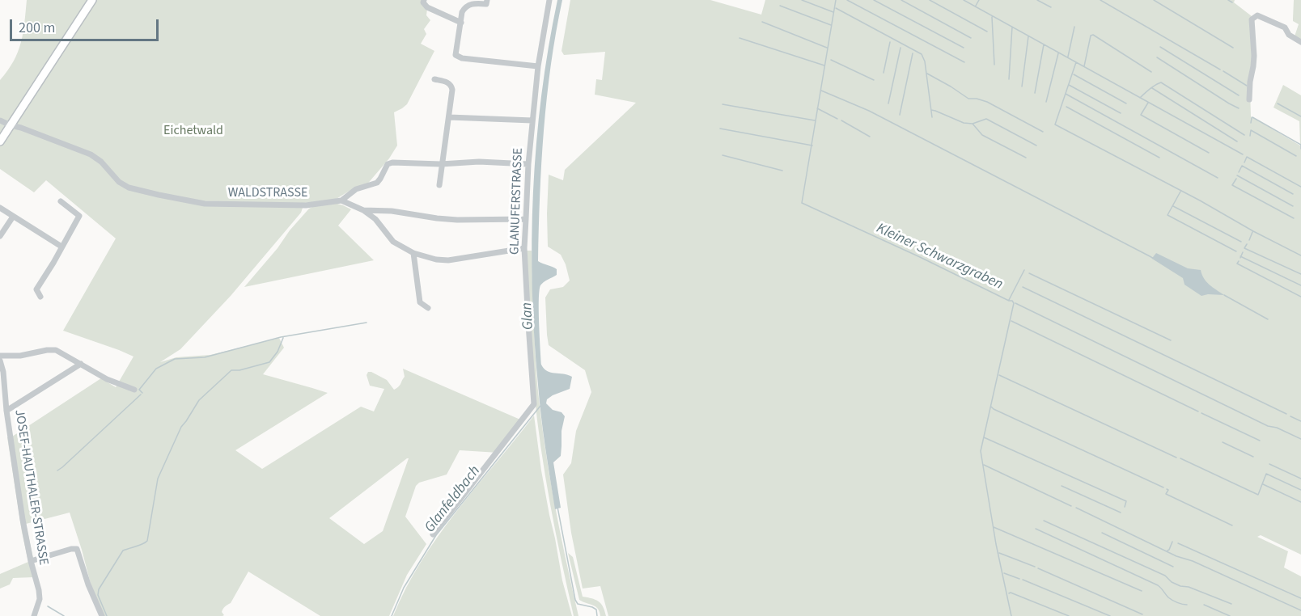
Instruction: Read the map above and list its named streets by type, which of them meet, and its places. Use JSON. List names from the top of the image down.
{
  "streets": {
    "street": ["WALDSTRASSE", "GLANUFERSTRASSE", "JOSEF-HAUTHALER-STRASSE"]
  },
  "water": ["Kleiner Schwarzgraben", "Glan", "Glanfeldbach"],
  "parks": ["Eichetwald"],
  "scale_bar": "200 m"
}
